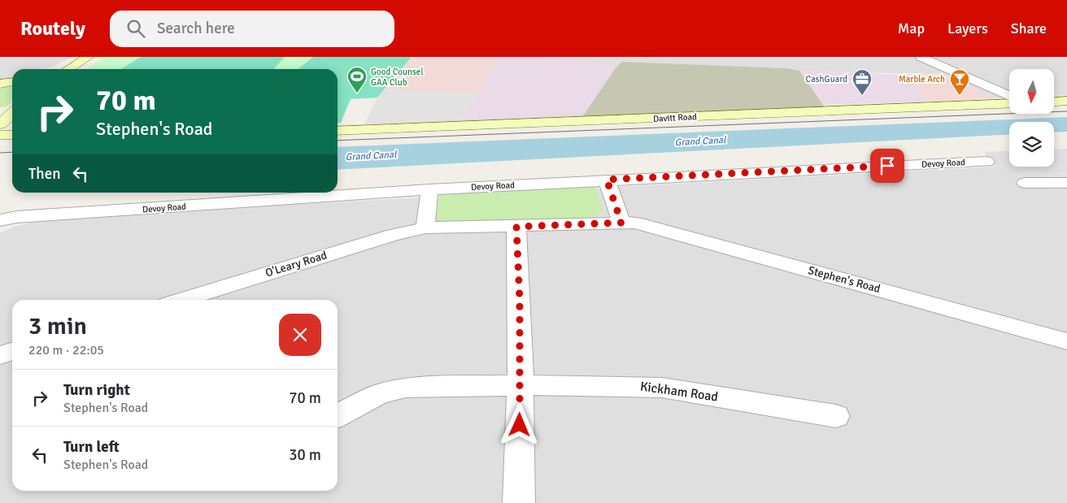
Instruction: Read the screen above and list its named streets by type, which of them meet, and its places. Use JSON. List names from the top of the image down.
{
  "streets": {
    "main road": ["Davitt Road"],
    "street": [
      "Devoy Road",
      "O'Leary Road",
      "Stephen's Road",
      "Kickham Road"
    ]
  },
  "crossings": [
    ["O'Leary Road", "Stephen's Road"]
  ],
  "water": ["Grand Canal"],
  "places": {
    "sports": ["Good Counsel GAA Club"],
    "office": ["CashGuard"],
    "bar": ["Marble Arch"]
  },
  "north": "bottom",
  "page": {
    "header": "Routely",
    "search": "Search here",
    "nav": ["Map", "Layers", "Share"],
    "turn": ["70 m", "Stephen's Road"],
    "then": "Then",
    "heading": ["3 min", "220 m · 22:05"],
    "list": [
      {
        "name": "Turn right",
        "note": "Stephen's Road",
        "value": "70 m"
      },
      {
        "name": "Turn left",
        "note": "Stephen's Road",
        "value": "30 m"
      }
    ]
  }
}
